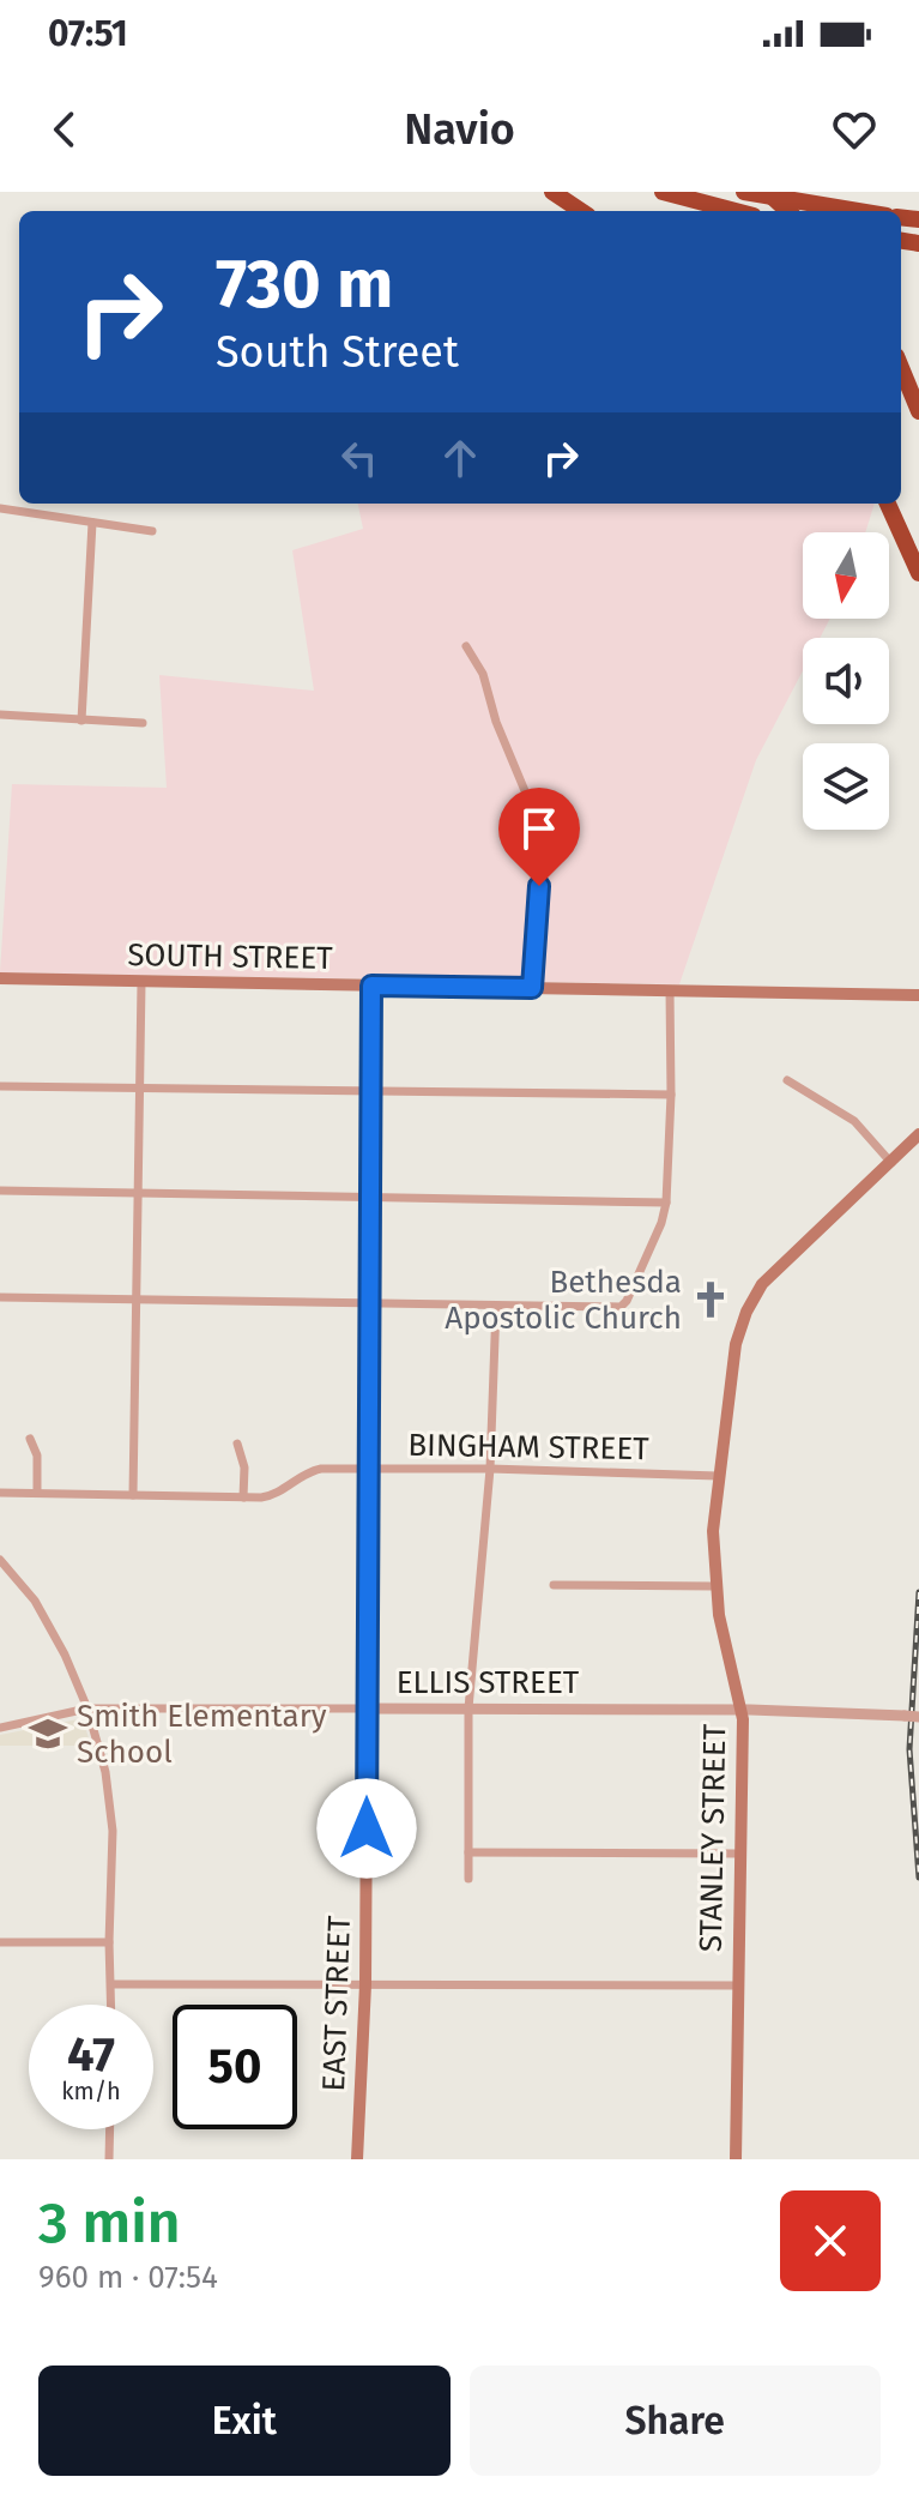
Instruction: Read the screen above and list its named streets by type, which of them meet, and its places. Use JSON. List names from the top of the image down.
{
  "streets": {
    "main road": ["SOUTH STREET", "STANLEY STREET", "EAST STREET"],
    "street": ["BINGHAM STREET", "ELLIS STREET"]
  },
  "crossings": [
    ["SOUTH STREET", "EAST STREET"],
    ["BINGHAM STREET", "STANLEY STREET"],
    ["BINGHAM STREET", "EAST STREET"],
    ["ELLIS STREET", "STANLEY STREET"],
    ["ELLIS STREET", "EAST STREET"]
  ],
  "places": {
    "church": ["Bethesda Apostolic Church"],
    "school or university": ["Smith Elementary School"]
  },
  "north": "bottom",
  "page": {
    "status": "07:51",
    "header": "Navio",
    "turn": ["730 m", "South Street"],
    "speed": "47 km/h",
    "limit": "50",
    "heading": ["3 min", "960 m · 07:54"],
    "buttons": ["Exit", "Share"]
  }
}
